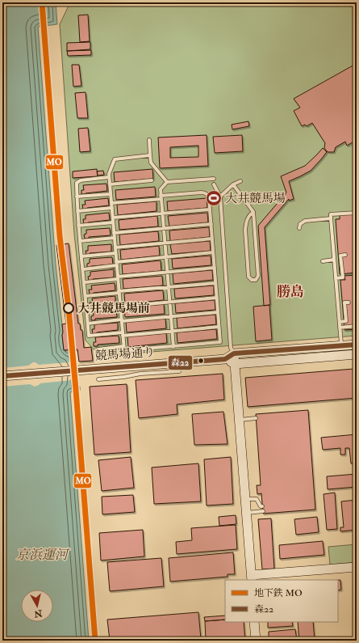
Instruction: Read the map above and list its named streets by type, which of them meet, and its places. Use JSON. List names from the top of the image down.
{
  "streets": {
    "street": ["競馬場通り"]
  },
  "districts": ["勝島"],
  "water": ["京浜運河"],
  "places": {
    "sports": ["大井競馬場"],
    "other": ["大井競馬場前"]
  },
  "lines": ["metro line MO", "transit line 森22"],
  "legend": ["地下鉄 MO", "森22"],
  "north": "bottom"
}
